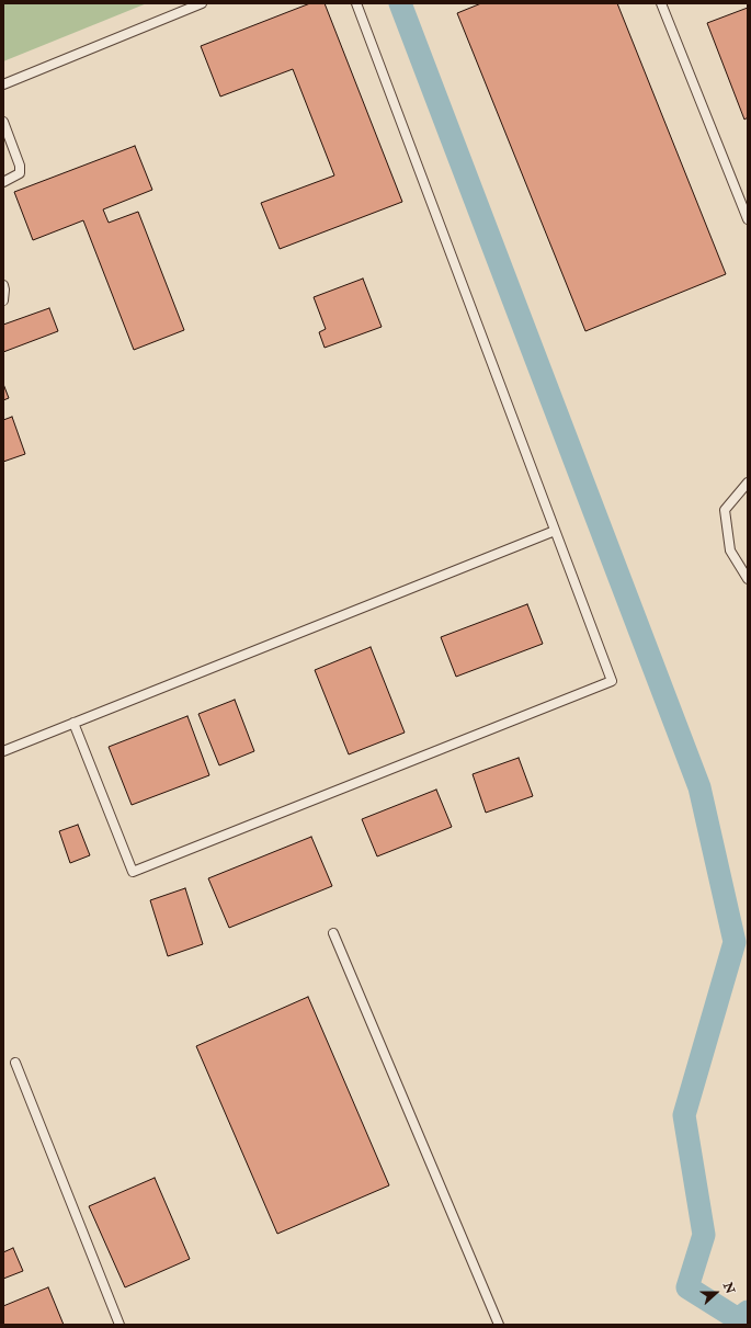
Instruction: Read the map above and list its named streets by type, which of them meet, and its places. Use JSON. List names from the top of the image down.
{
  "north": "right"
}
